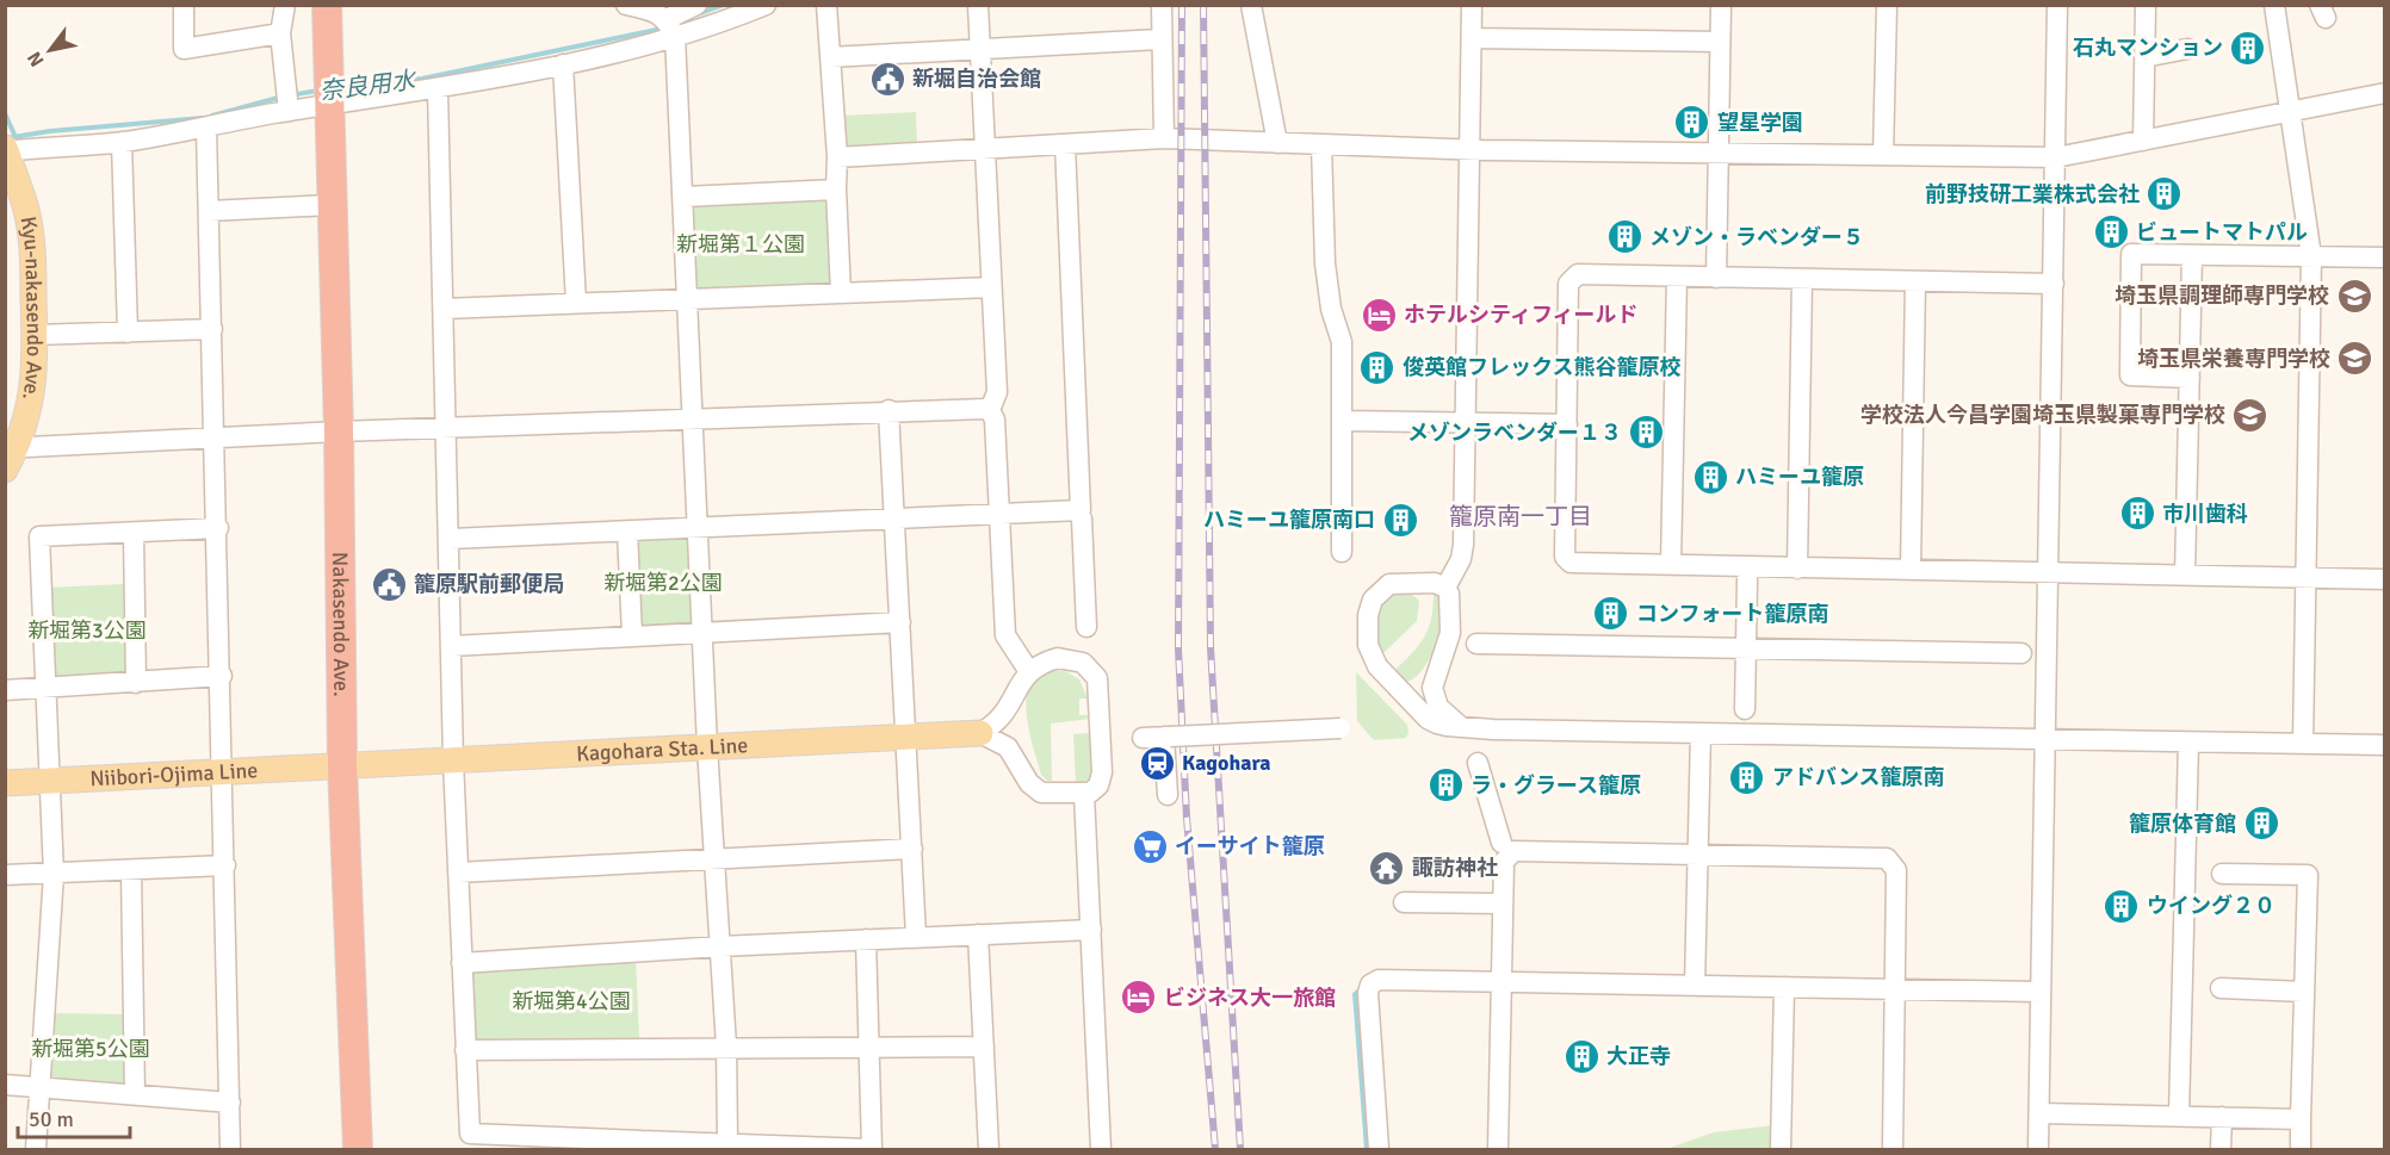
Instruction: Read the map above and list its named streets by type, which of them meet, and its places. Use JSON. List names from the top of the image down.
{
  "streets": {
    "highway": ["Nakasendo Ave."],
    "main road": ["Kyu-nakasendo Ave.", "Kagohara Sta. Line", "Niibori-Ojima Line"]
  },
  "crossings": [
    ["Nakasendo Ave.", "Kagohara Sta. Line"],
    ["Nakasendo Ave.", "Niibori-Ojima Line"],
    ["Kagohara Sta. Line", "Niibori-Ojima Line"]
  ],
  "districts": ["籠原南一丁目"],
  "water": ["奈良用水"],
  "parks": [
    "新堀第１公園",
    "新堀第2公園",
    "新堀第3公園",
    "新堀第4公園",
    "新堀第5公園"
  ],
  "places": {
    "building": [
      "石丸マンション",
      "望星学園",
      "前野技研工業株式会社",
      "ビュートマトパル",
      "メゾン・ラベンダー５",
      "俊英館フレックス熊谷籠原校",
      "メゾンラベンダー１３",
      "ハミーユ籠原",
      "市川歯科",
      "ハミーユ籠原南口",
      "コンフォート籠原南",
      "アドバンス籠原南",
      "ラ・グラース籠原",
      "籠原体育館",
      "ウイング２０",
      "大正寺"
    ],
    "public building": ["新堀自治会館", "籠原駅前郵便局"],
    "school or university": ["埼玉県調理師専門学校", "埼玉県栄養専門学校", "学校法人今昌学園埼玉県製菓専門学校"],
    "hotel": ["ホテルシティフィールド", "ビジネス大一旅館"],
    "station": ["Kagohara"],
    "supermarket": ["イーサイト籠原"],
    "temple": ["諏訪神社"]
  },
  "scale_bar": "50 m",
  "north": "bottom left"
}
